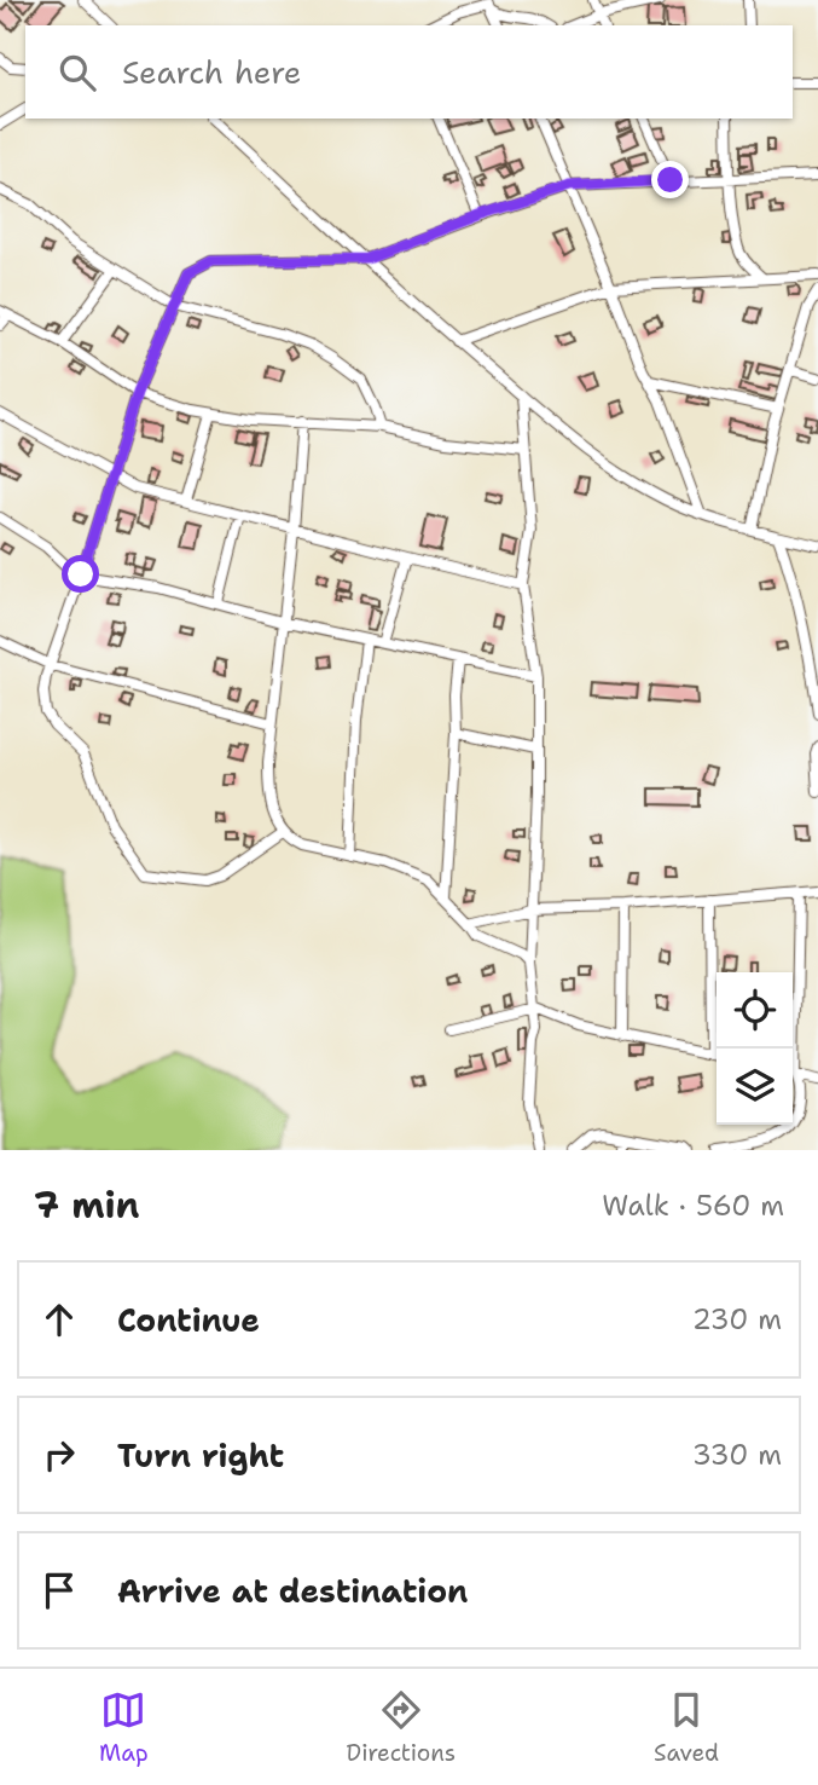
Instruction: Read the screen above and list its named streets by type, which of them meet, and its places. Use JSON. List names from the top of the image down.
{
  "page": {
    "search": "Search here",
    "heading": ["7 min", "Walk · 560 m"],
    "list": [
      ["Continue", "230 m"],
      ["Turn right", "330 m"],
      "Arrive at destination"
    ],
    "nav": ["Map", "Directions", "Saved"]
  }
}
